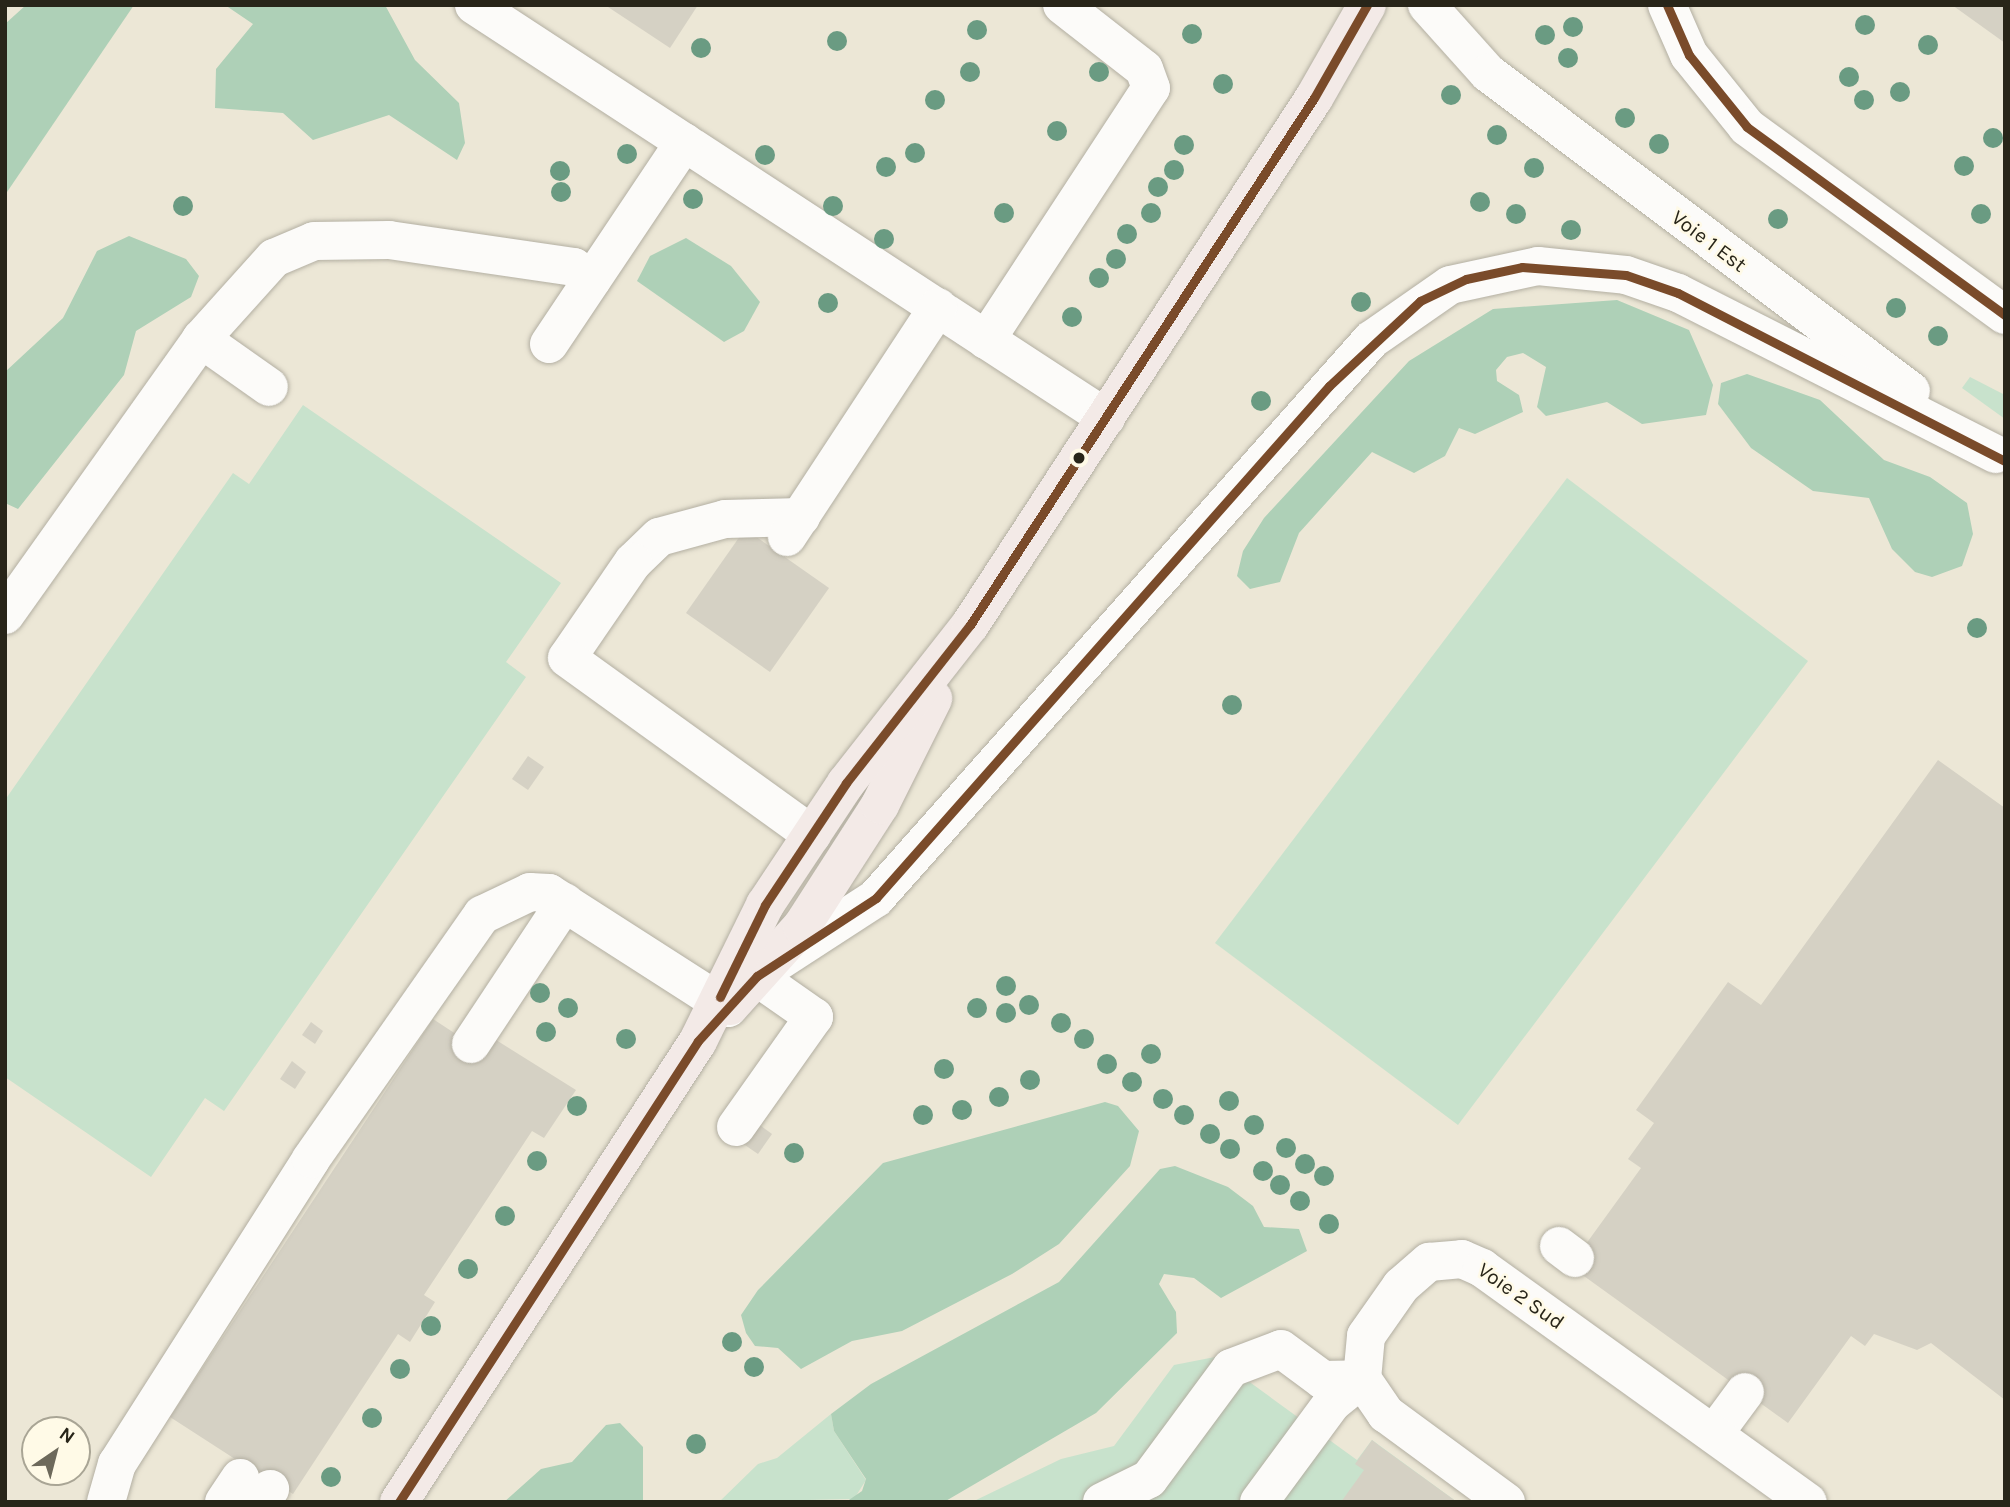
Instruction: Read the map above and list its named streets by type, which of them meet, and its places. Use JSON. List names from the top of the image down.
{
  "streets": {
    "lane": ["Voie 1 Est", "Voie 2 Sud"]
  },
  "north": "top right"
}
